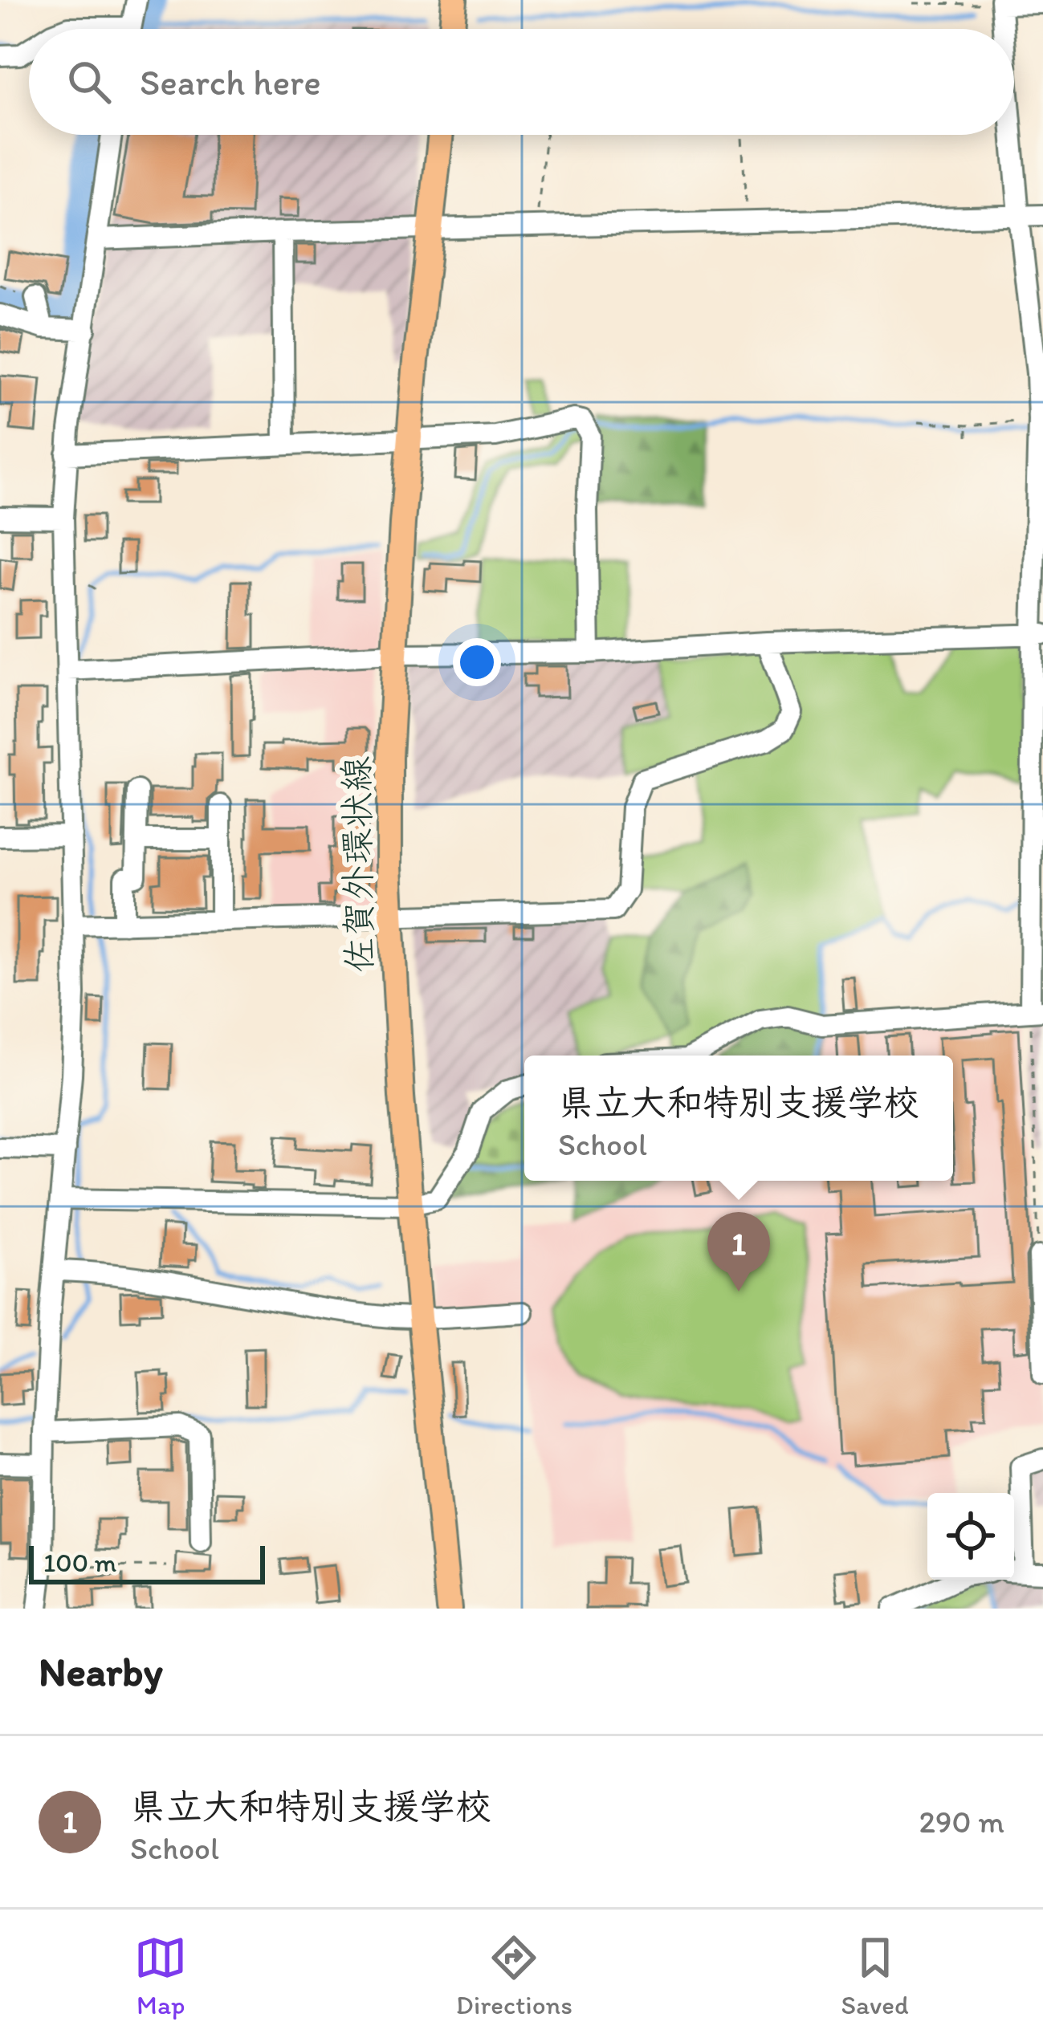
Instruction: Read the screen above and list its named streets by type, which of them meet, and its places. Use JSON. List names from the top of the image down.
{
  "streets": {
    "main road": ["佐賀外環状線"]
  },
  "scale_bar": "100 m",
  "page": {
    "search": "Search here",
    "popup": ["県立大和特別支援学校", "School"],
    "pins": "1",
    "scale": "100 m",
    "heading": "Nearby",
    "list": [
      {
        "mark": "1",
        "name": "県立大和特別支援学校",
        "note": "School",
        "value": "290 m"
      }
    ],
    "nav": ["Map", "Directions", "Saved"]
  }
}
